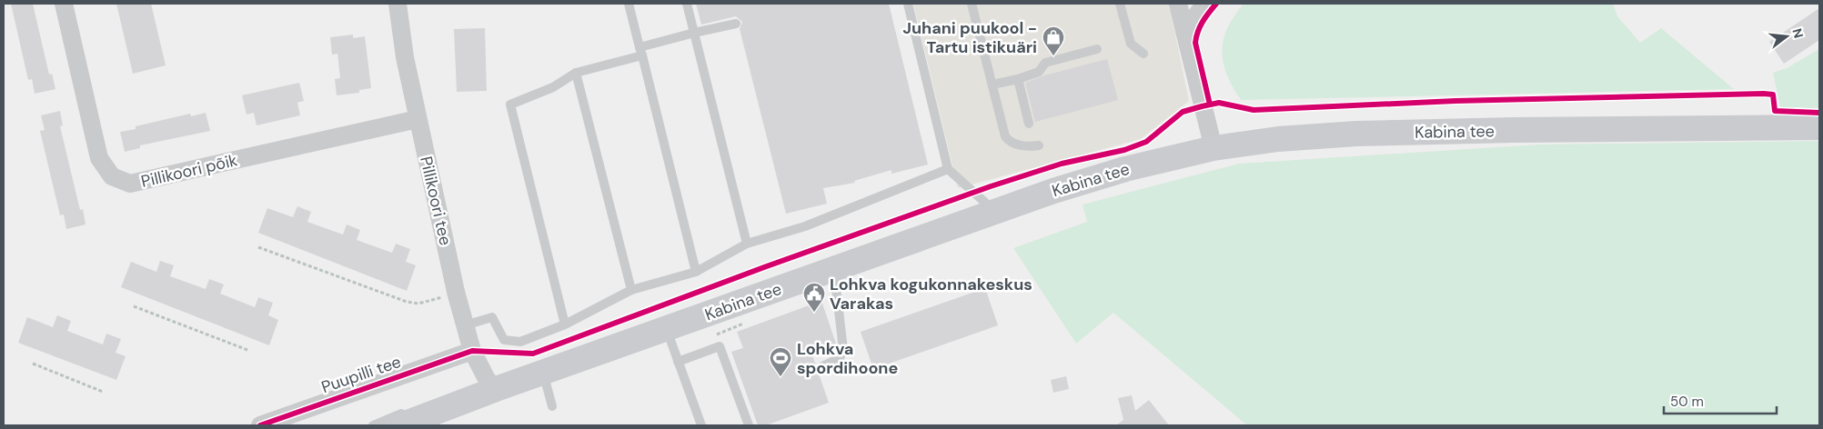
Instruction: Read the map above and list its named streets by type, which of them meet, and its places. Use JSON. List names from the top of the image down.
{
  "streets": {
    "street": [
      "Kabina tee",
      "Pillikoori põik",
      "Pillikoori tee",
      "Puupilli tee"
    ]
  },
  "crossings": [
    ["Kabina tee", "Pillikoori tee"],
    ["Pillikoori põik", "Pillikoori tee"],
    ["Pillikoori tee", "Puupilli tee"]
  ],
  "places": {
    "shop": ["Juhani puukool - Tartu istikuäri"],
    "public building": ["Lohkva kogukonnakeskus Varakas"],
    "sports": ["Lohkva spordihoone"]
  },
  "scale_bar": "50 m",
  "north": "right"
}
